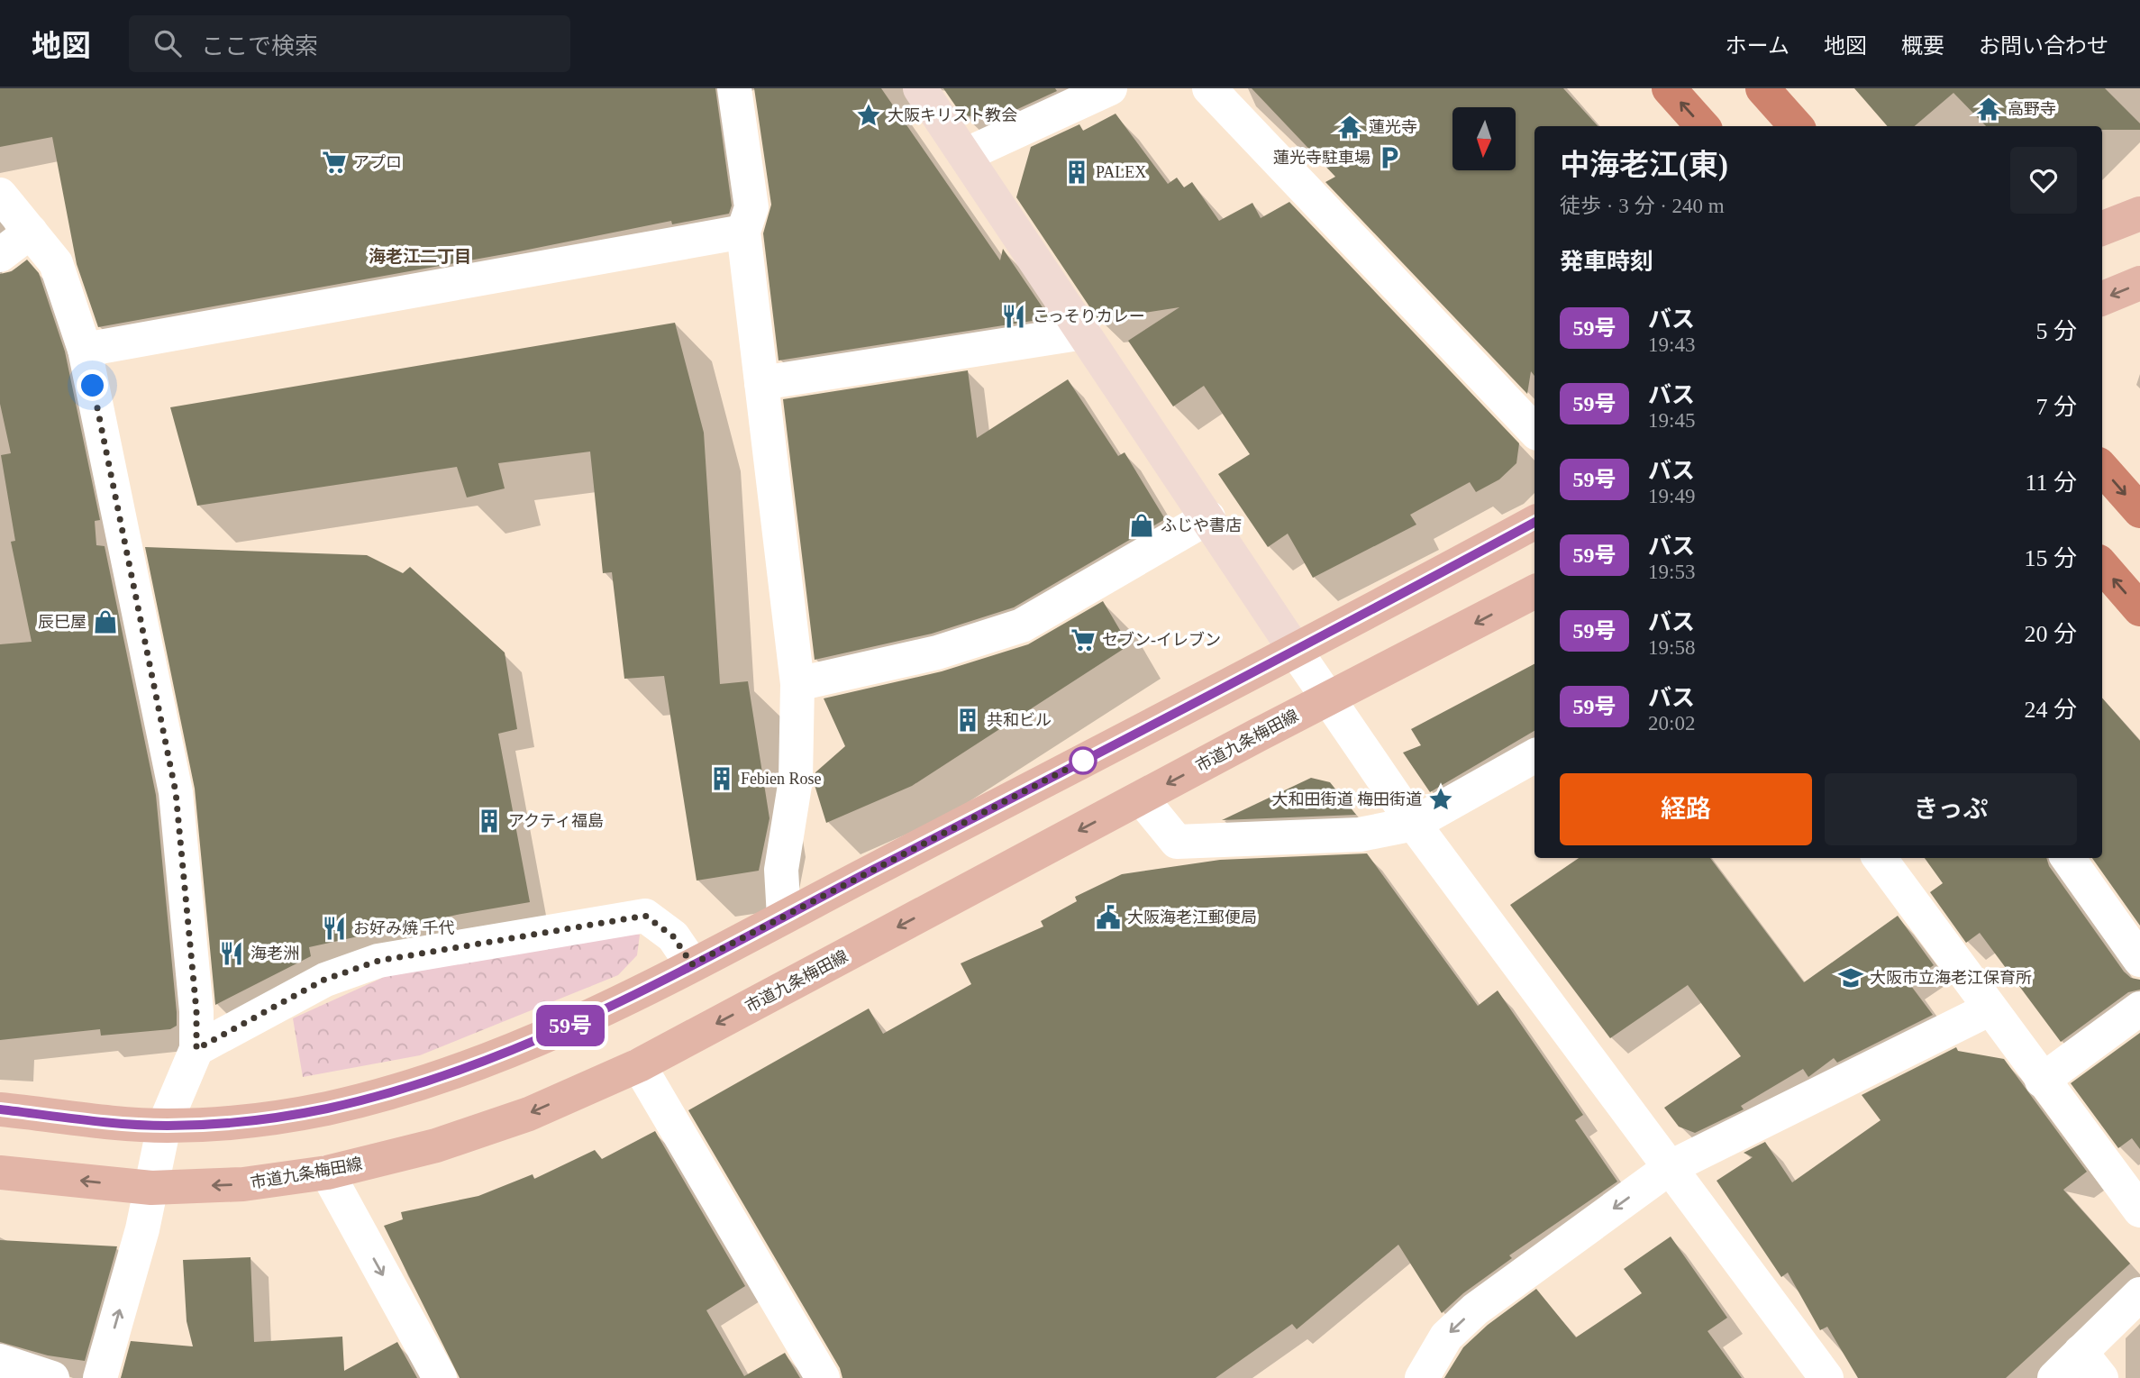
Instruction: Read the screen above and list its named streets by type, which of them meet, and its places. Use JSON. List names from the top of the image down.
{
  "streets": {
    "main road": ["市道九条梅田線"]
  },
  "districts": ["海老江二丁目"],
  "places": {
    "temple": ["高野寺", "蓮光寺"],
    "place": ["大阪キリスト教会", "大和田街道 梅田街道"],
    "parking": ["蓮光寺駐車場"],
    "supermarket": ["アプロ", "セブン-イレブン"],
    "building": [
      "PALEX",
      "共和ビル",
      "Febien Rose",
      "アクティ福島"
    ],
    "restaurant": ["こっそりカレー", "お好み焼 千代", "海老洲"],
    "shop": ["ふじや書店", "辰巳屋"],
    "public building": ["大阪海老江郵便局"],
    "school or university": ["大阪市立海老江保育所"]
  },
  "lines": ["bus line 59号"],
  "north": "bottom",
  "page": {
    "header": "地図",
    "search": "ここで検索",
    "nav": [
      "ホーム",
      "地図",
      "概要",
      "お問い合わせ"
    ],
    "on_map": "59号",
    "heading": [
      ["中海老江(東)", "徒歩 · 3 分 · 240 m"],
      "発車時刻"
    ],
    "list": [
      {
        "mark": "59号",
        "name": "バス",
        "note": "19:43",
        "value": "5 分"
      },
      {
        "mark": "59号",
        "name": "バス",
        "note": "19:45",
        "value": "7 分"
      },
      {
        "mark": "59号",
        "name": "バス",
        "note": "19:49",
        "value": "11 分"
      },
      {
        "mark": "59号",
        "name": "バス",
        "note": "19:53",
        "value": "15 分"
      },
      {
        "mark": "59号",
        "name": "バス",
        "note": "19:58",
        "value": "20 分"
      },
      {
        "mark": "59号",
        "name": "バス",
        "note": "20:02",
        "value": "24 分"
      }
    ],
    "buttons": ["経路", "きっぷ"]
  }
}
